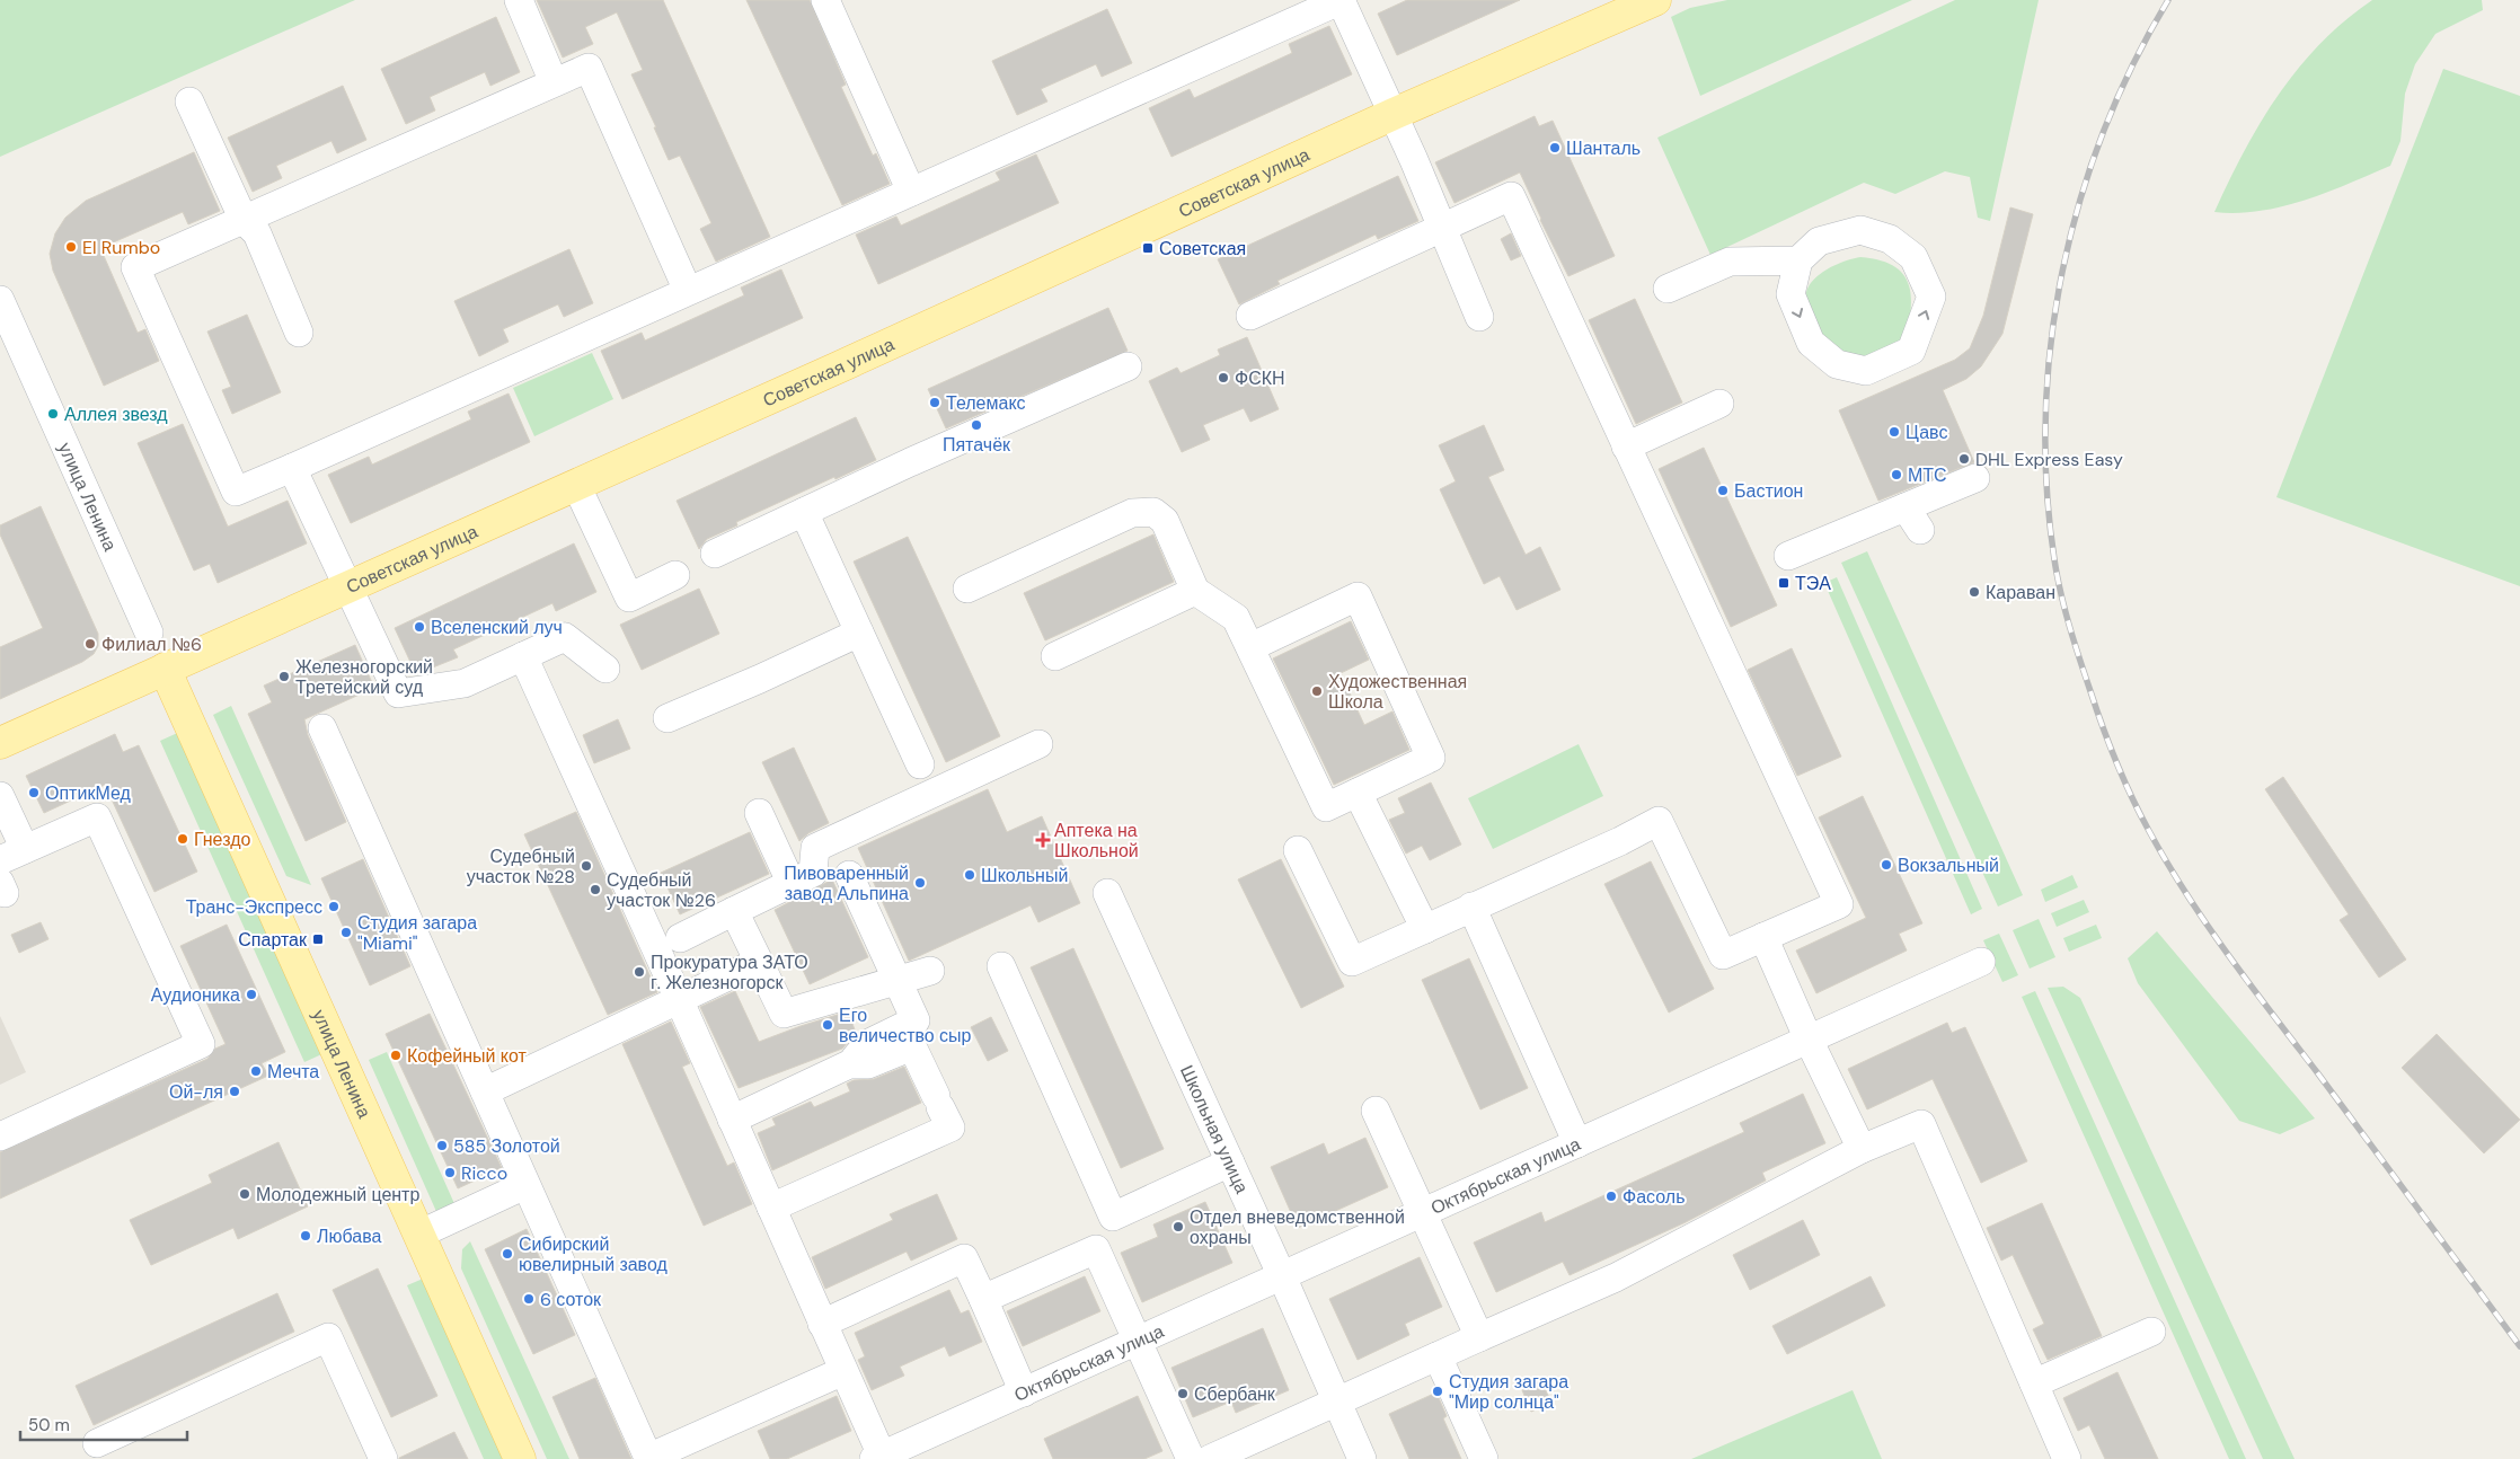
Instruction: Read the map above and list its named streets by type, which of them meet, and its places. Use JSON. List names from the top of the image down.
{
  "streets": {
    "main road": ["Советская улица", "улица Ленина"],
    "street": ["Школьная улица", "Октябрьская улица"]
  },
  "crossings": [
    ["Советская улица", "улица Ленина"],
    ["Школьная улица", "Октябрьская улица"]
  ],
  "places": {
    "other": [
      "Шанталь",
      "El Rumbo",
      "ФСКН",
      "Телемакс",
      "Аллея звезд",
      "Пятачёк",
      "Цавс",
      "DHL Express Easy",
      "МТС",
      "Бастион",
      "Караван",
      "Вселенский луч",
      "Филиал №6",
      "Железногорский Третейский суд",
      "Художественная Школа",
      "ОптикМед",
      "Гнездо",
      "Вокзальный",
      "Судебный участок №28",
      "Школьный",
      "Пивоваренный завод Альпина",
      "Судебный участок №26",
      "Транс-Экспресс",
      "Студия загара \"Miami\"",
      "Прокуратура ЗАТО г. Железногорск",
      "Аудионика",
      "Его величество сыр",
      "Кофейный кот",
      "Мечта",
      "Ой-ля",
      "585 Золотой",
      "Ricco",
      "Молодежный центр",
      "Фасоль",
      "Отдел вневедомственной охраны",
      "Любава",
      "Сибирский ювелирный завод",
      "6 соток",
      "Студия загара \"Мир солнца\"",
      "Сбербанк"
    ],
    "transit": ["Советская", "ТЭА", "Спартак"],
    "health": ["Аптека на Школьной"]
  },
  "scale_bar": "50 m"
}
